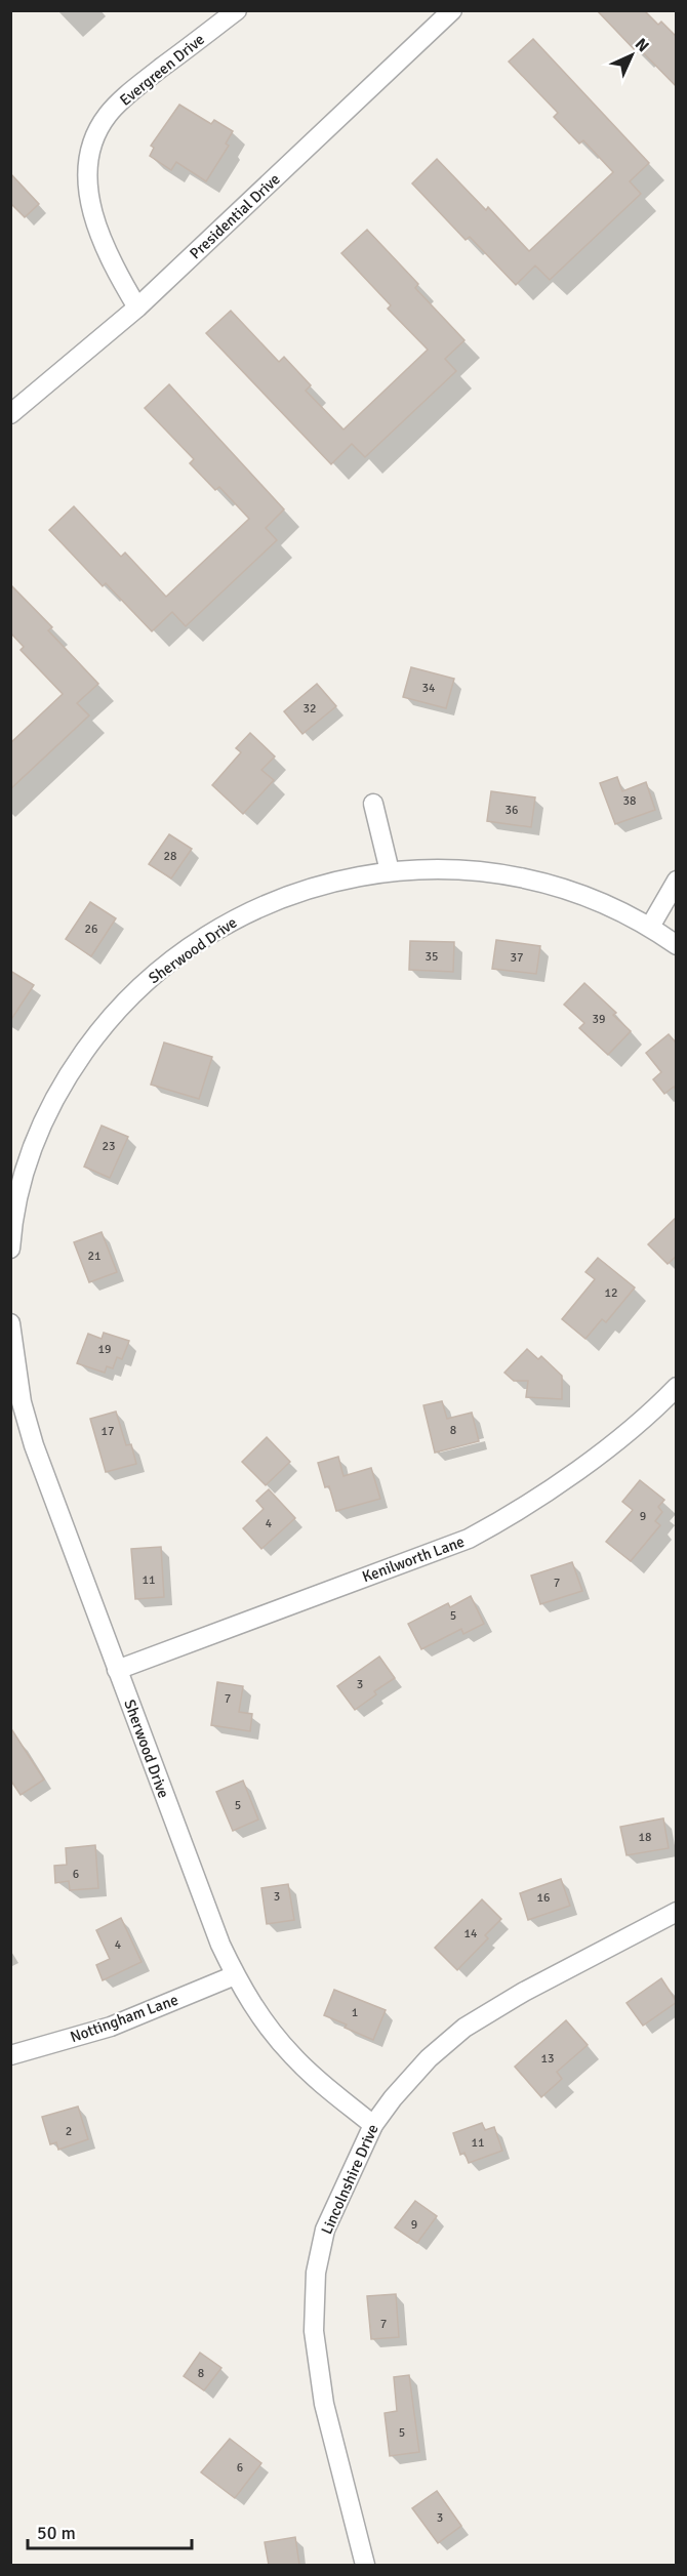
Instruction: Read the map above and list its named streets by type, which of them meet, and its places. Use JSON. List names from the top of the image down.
{
  "streets": {
    "street": [
      "Evergreen Drive",
      "Presidential Drive",
      "Sherwood Drive",
      "Kenilworth Lane",
      "Nottingham Lane",
      "Lincolnshire Drive"
    ]
  },
  "crossings": [
    ["Evergreen Drive", "Presidential Drive"],
    ["Sherwood Drive", "Kenilworth Lane"],
    ["Sherwood Drive", "Nottingham Lane"],
    ["Sherwood Drive", "Lincolnshire Drive"]
  ],
  "house_numbers": [
    "34",
    "32",
    "38",
    "36",
    "28",
    "26",
    "35",
    "37",
    "39",
    "23",
    "21",
    "12",
    "19",
    "8",
    "17",
    "9",
    "4",
    "11",
    "7",
    "5",
    "3",
    "7",
    "5",
    "18",
    "6",
    "3",
    "16",
    "14",
    "4",
    "1",
    "13",
    "2",
    "11",
    "9",
    "7",
    "8",
    "5",
    "6",
    "3"
  ],
  "scale_bar": "50 m",
  "north": "top right"
}
